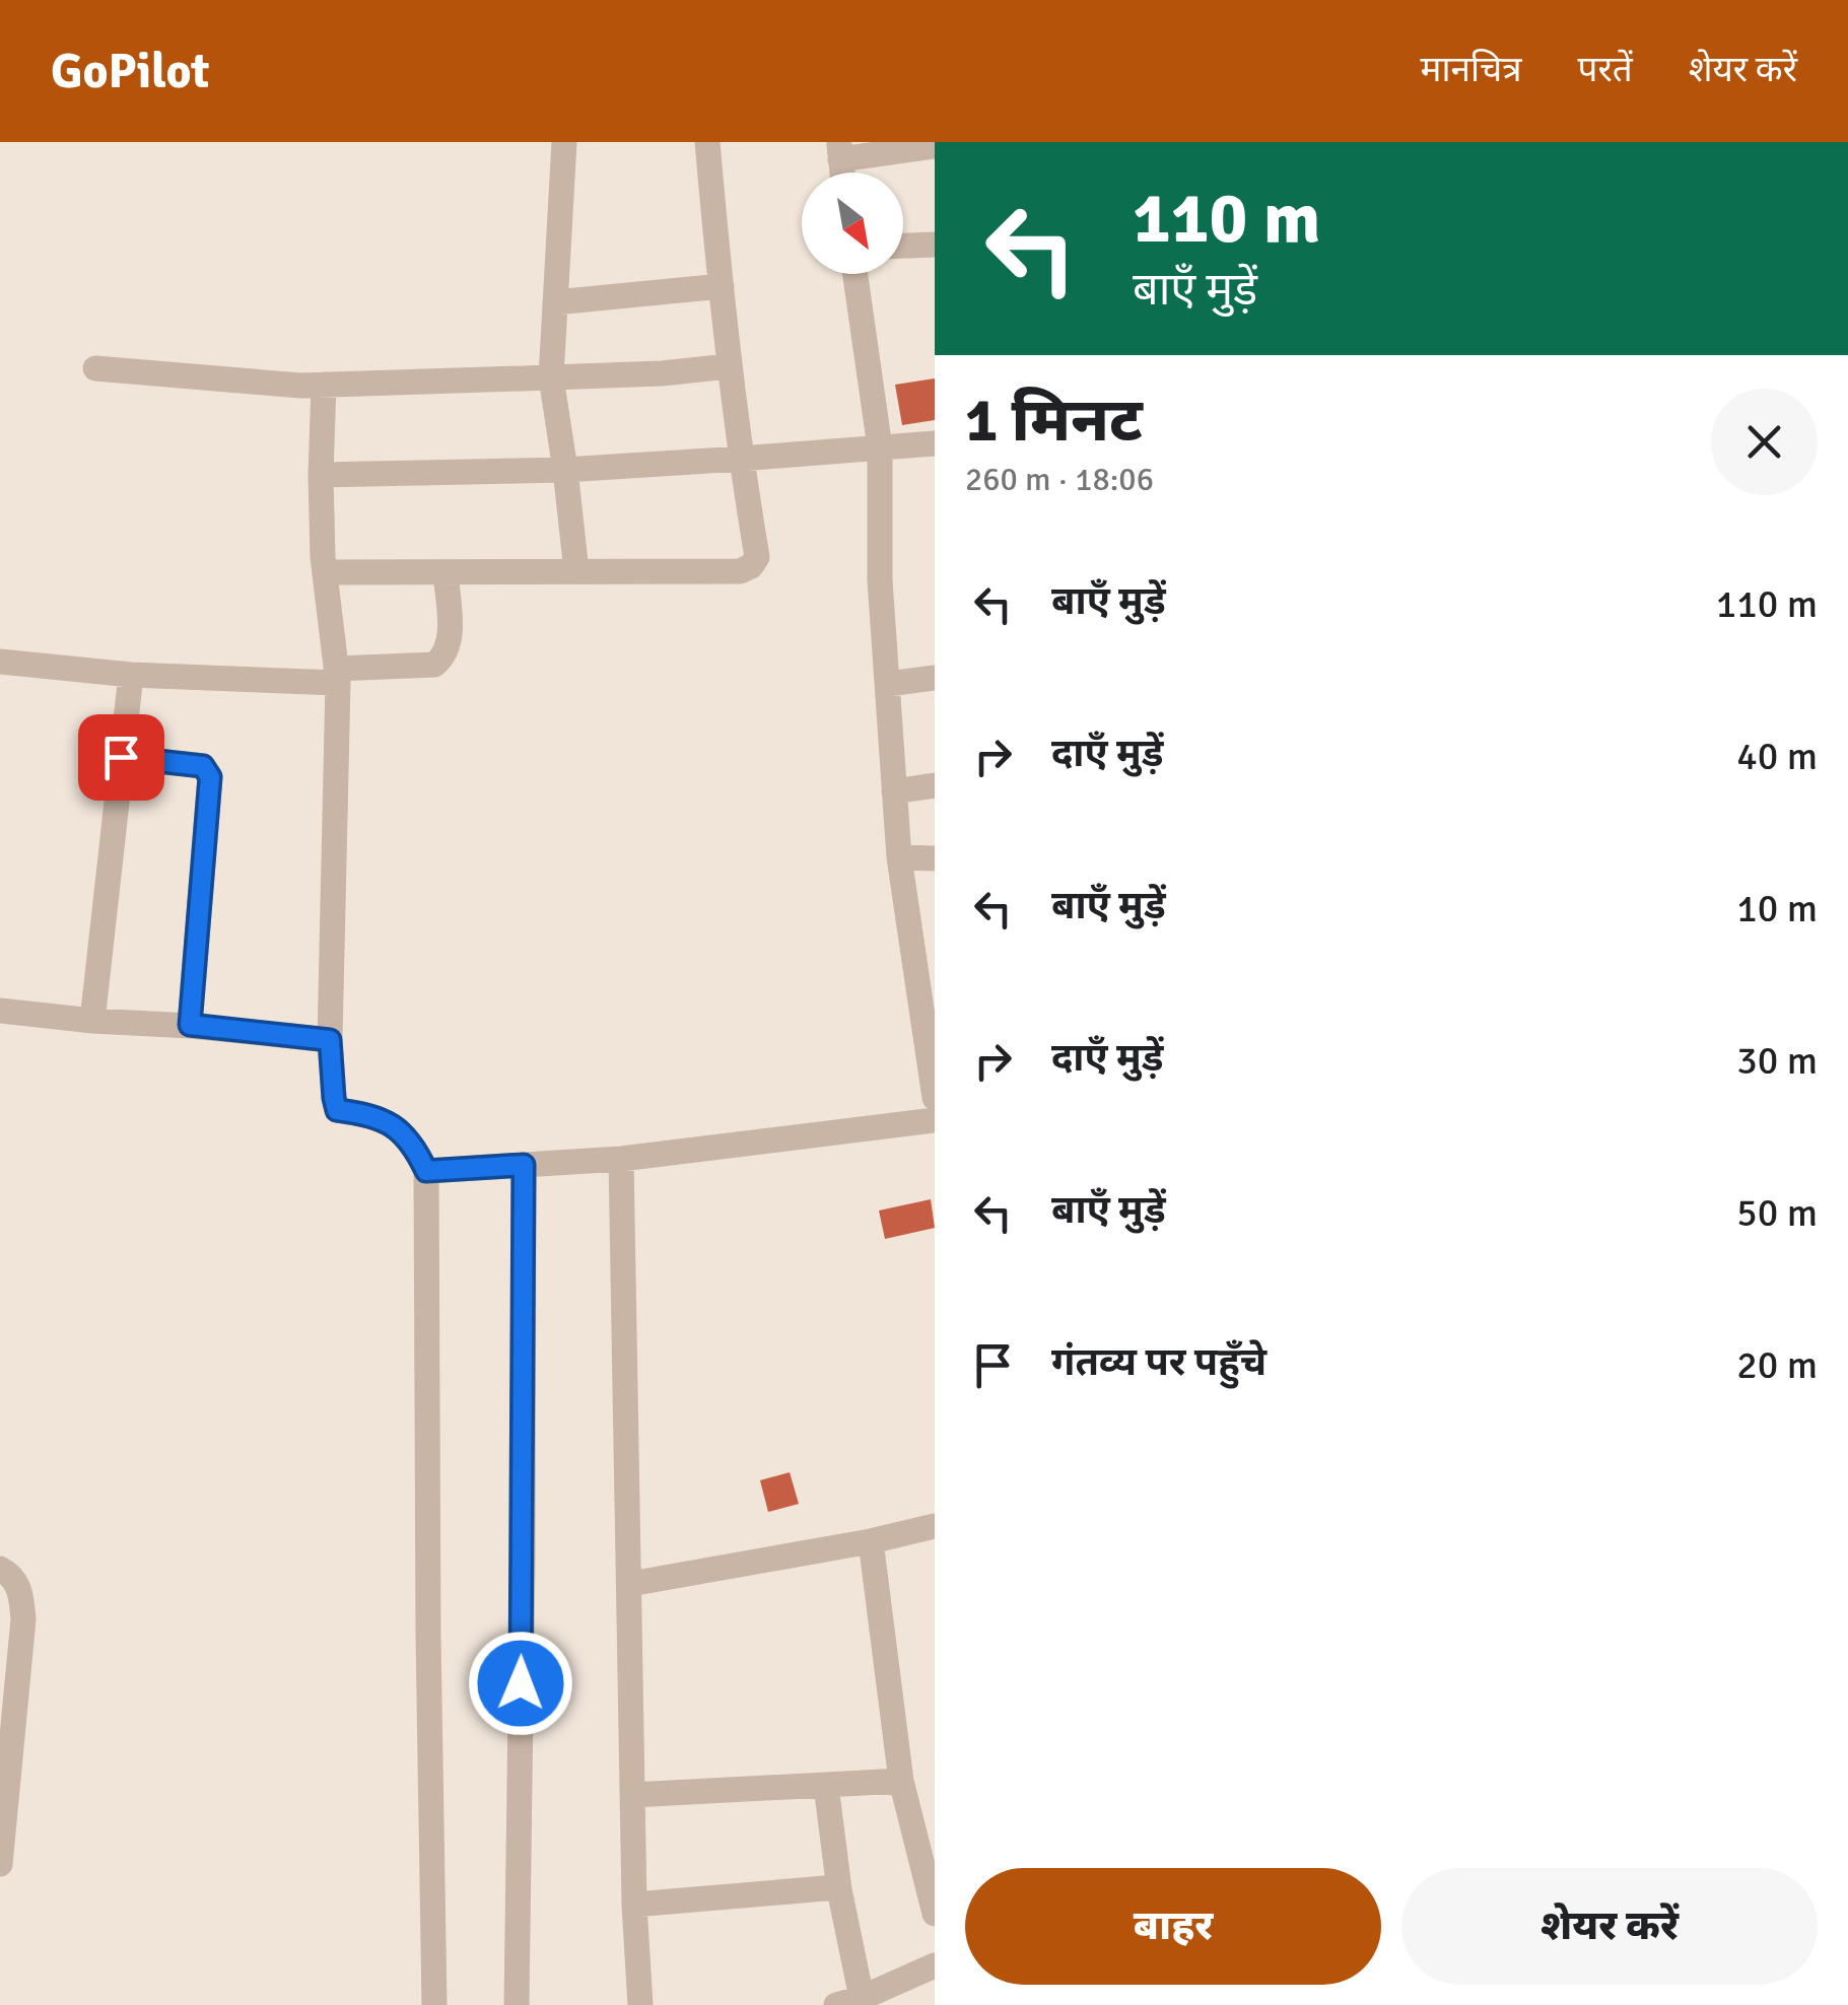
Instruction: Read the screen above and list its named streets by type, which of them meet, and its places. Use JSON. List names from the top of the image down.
{
  "north": "bottom right",
  "page": {
    "header": "GoPilot",
    "nav": ["मानचित्र", "परतें", "शेयर करें"],
    "turn": ["110 m", "बाएँ मुड़ें"],
    "heading": ["1 मिनट", "260 m · 18:06"],
    "list": [
      {
        "name": "बाएँ मुड़ें",
        "value": "110 m"
      },
      {
        "name": "दाएँ मुड़ें",
        "value": "40 m"
      },
      {
        "name": "बाएँ मुड़ें",
        "value": "10 m"
      },
      {
        "name": "दाएँ मुड़ें",
        "value": "30 m"
      },
      {
        "name": "बाएँ मुड़ें",
        "value": "50 m"
      },
      {
        "name": "गंतव्य पर पहुँचे",
        "value": "20 m"
      }
    ],
    "buttons": ["बाहर", "शेयर करें"]
  }
}
